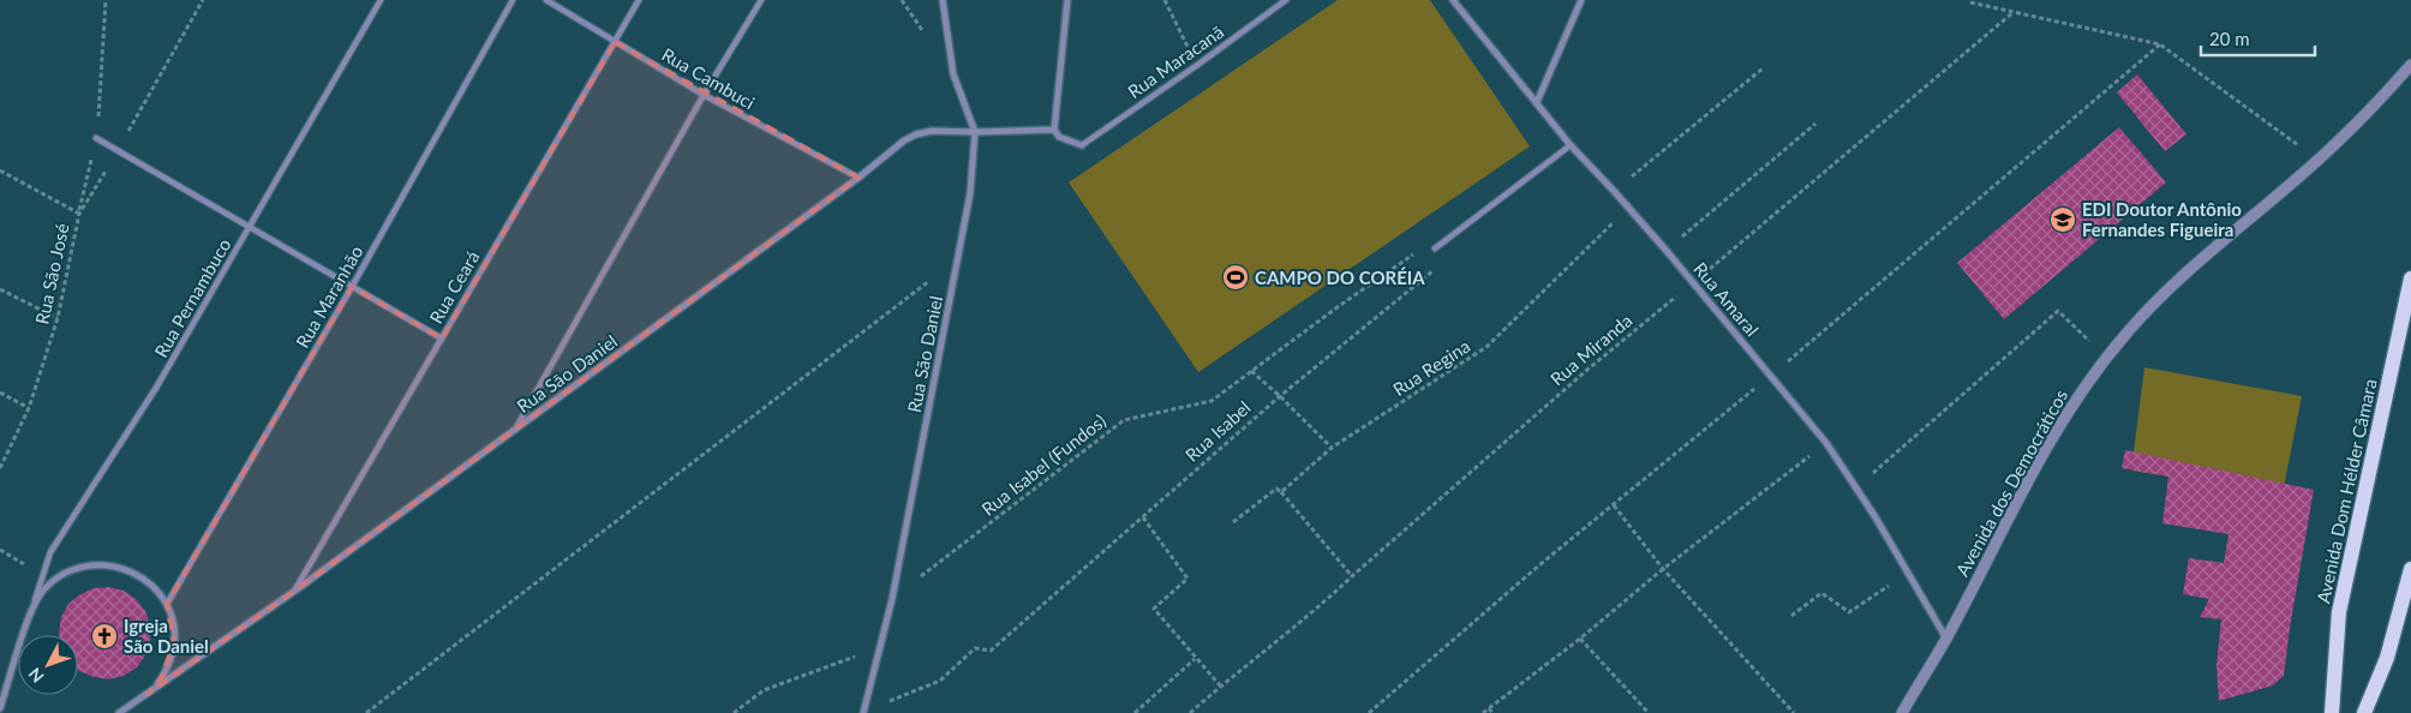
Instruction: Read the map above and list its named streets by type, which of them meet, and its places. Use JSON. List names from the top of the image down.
{
  "streets": {
    "main road": ["Avenida Dom Hélder Câmara"],
    "street": [
      "Rua Maracanã",
      "Rua Cambuci",
      "Rua Ceará",
      "Rua Maranhão",
      "Rua Pernambuco",
      "Rua Amaral",
      "Rua São Daniel",
      "Rua Sāo Daniel",
      "Avenida dos Democráticos"
    ],
    "path": [
      "Rua São José",
      "Rua Miranda",
      "Rua Regina",
      "Rua Isabel",
      "Rua Isabel (Fundos)"
    ]
  },
  "crossings": [
    ["Rua Cambuci", "Rua Ceará"],
    ["Rua Cambuci", "Rua Sāo Daniel"],
    ["Rua Ceará", "Rua Sāo Daniel"],
    ["Rua Amaral", "Rua Miranda"],
    ["Rua Amaral", "Rua Regina"],
    ["Rua Amaral", "Avenida dos Democráticos"],
    ["Rua São Daniel", "Rua Sāo Daniel"],
    ["Rua São Daniel", "Rua Isabel"],
    ["Rua São Daniel", "Rua Isabel (Fundos)"],
    ["Rua Isabel", "Rua Isabel (Fundos)"]
  ],
  "places": {
    "school or university": ["EDI Doutor Antônio Fernandes Figueira"],
    "sports": ["CAMPO DO CORÉIA"],
    "church": ["Igreja São Daniel"]
  },
  "scale_bar": "20 m",
  "north": "bottom left"
}
